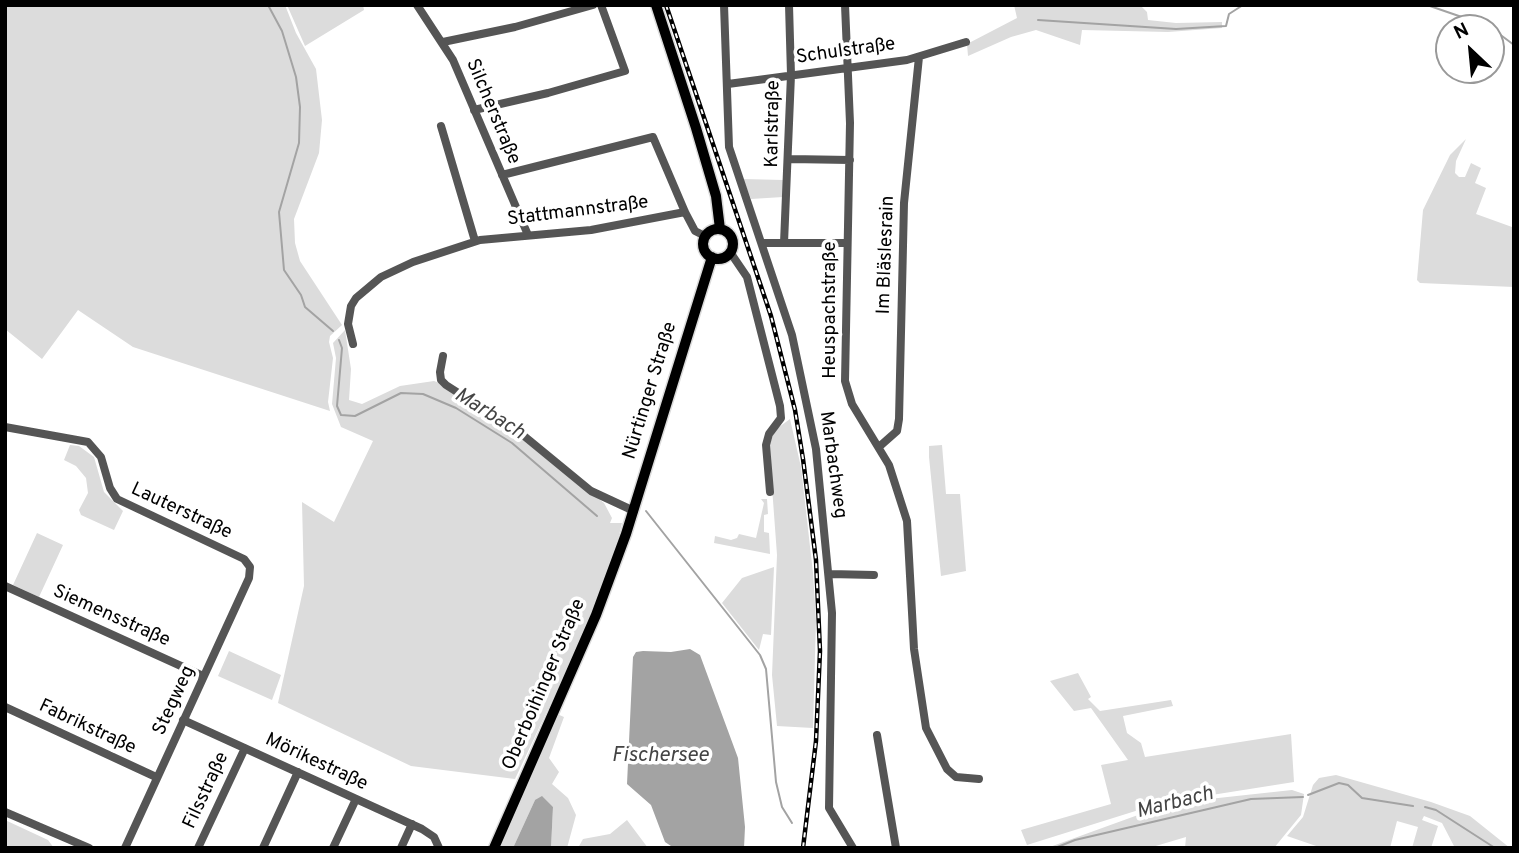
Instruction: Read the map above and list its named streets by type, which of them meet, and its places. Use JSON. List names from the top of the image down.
{
  "streets": {
    "main road": ["Nürtinger Straße", "Oberboihinger Straße"],
    "street": [
      "Schulstraße",
      "Silcherstraße",
      "Karlstraße",
      "Stattmannstraße",
      "Im Bläslesrain",
      "Heuspachstraße",
      "Marbachweg",
      "Lauterstraße",
      "Siemensstraße",
      "Stegweg",
      "Fabrikstraße",
      "Mörikestraße",
      "Filsstraße"
    ]
  },
  "crossings": [
    ["Schulstraße", "Karlstraße"],
    ["Schulstraße", "Im Bläslesrain"],
    ["Schulstraße", "Heuspachstraße"],
    ["Schulstraße", "Marbachweg"],
    ["Silcherstraße", "Stattmannstraße"],
    ["Im Bläslesrain", "Heuspachstraße"],
    ["Nürtinger Straße", "Oberboihinger Straße"],
    ["Lauterstraße", "Stegweg"],
    ["Siemensstraße", "Stegweg"],
    ["Stegweg", "Fabrikstraße"],
    ["Stegweg", "Mörikestraße"],
    ["Mörikestraße", "Filsstraße"]
  ],
  "water": ["Marbach", "Fischersee"],
  "north": "top left"
}
